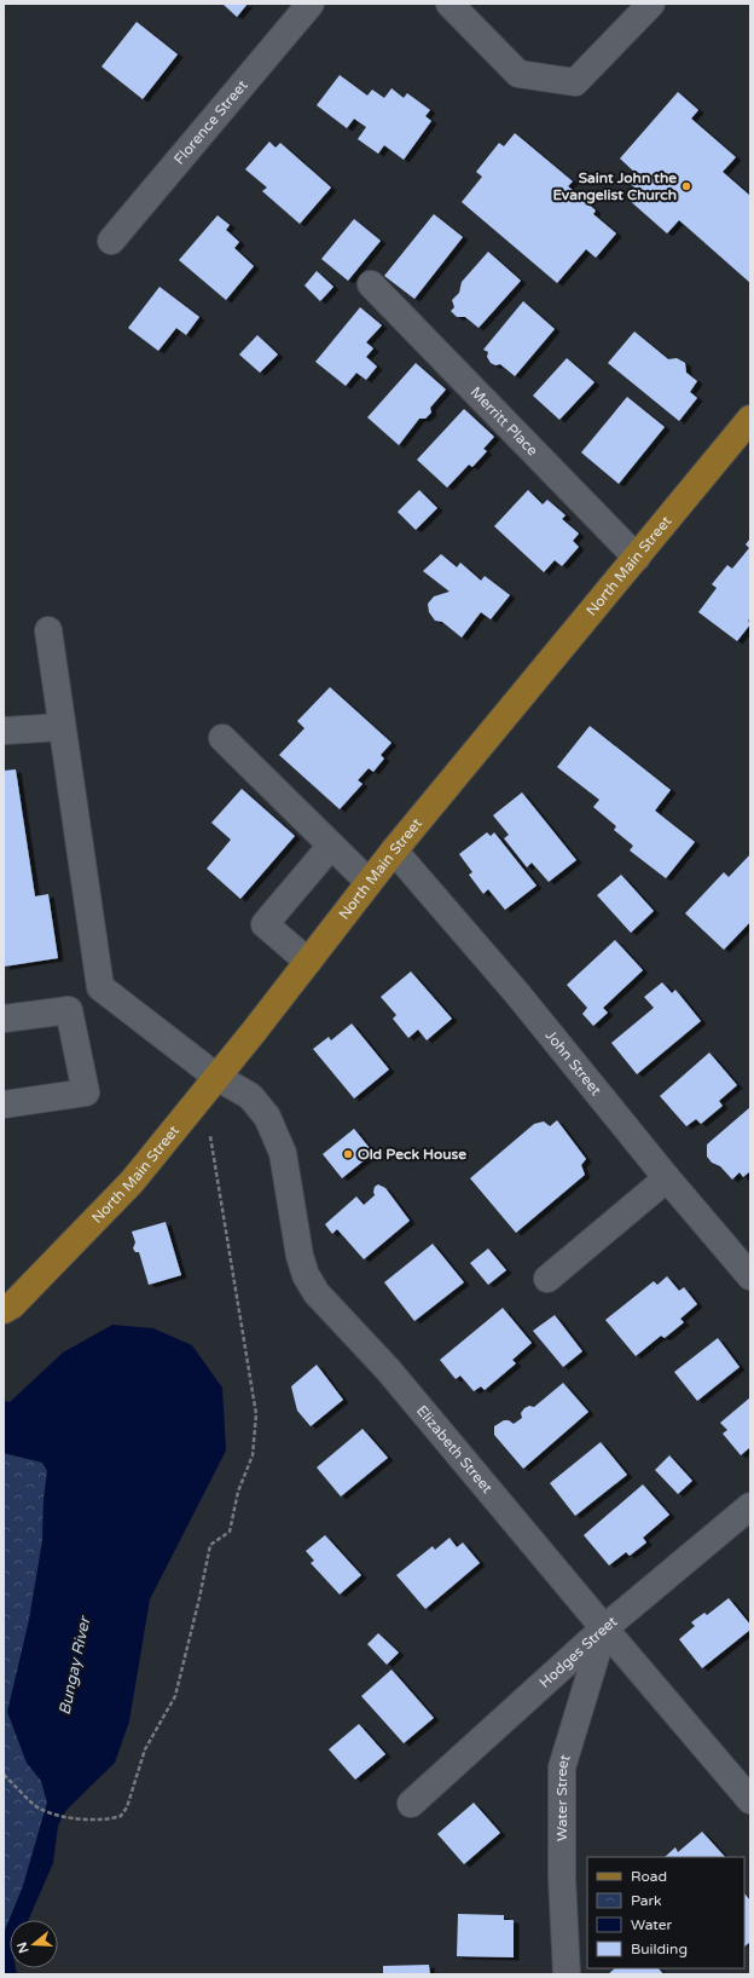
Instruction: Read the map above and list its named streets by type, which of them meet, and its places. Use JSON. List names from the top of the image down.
{
  "streets": {
    "main road": ["North Main Street"],
    "street": [
      "Florence Street",
      "Merritt Place",
      "John Street",
      "Elizabeth Street",
      "Hodges Street",
      "Water Street"
    ]
  },
  "crossings": [
    ["Merritt Place", "North Main Street"],
    ["North Main Street", "John Street"],
    ["North Main Street", "Elizabeth Street"],
    ["Elizabeth Street", "Hodges Street"],
    ["Elizabeth Street", "Water Street"],
    ["Hodges Street", "Water Street"]
  ],
  "water": ["Bungay River"],
  "places": ["Saint John the Evangelist Church", "Old Peck House"],
  "legend": [
    "Road",
    "Park",
    "Water",
    "Building"
  ],
  "north": "left"
}
